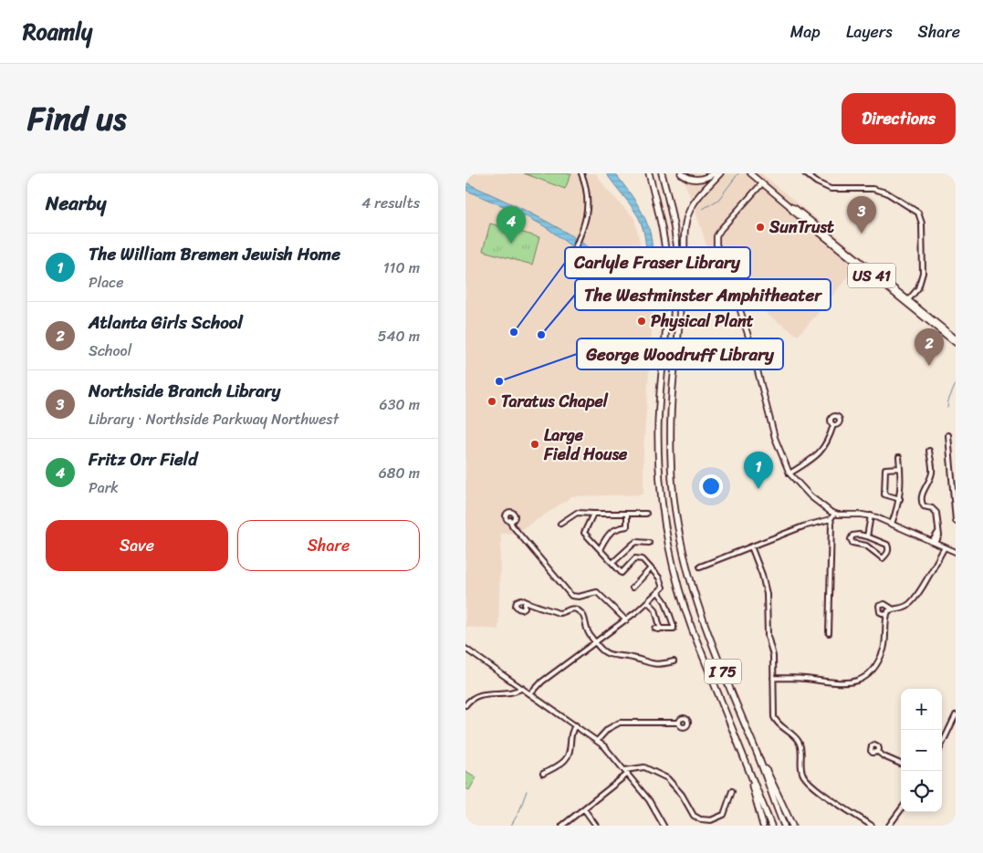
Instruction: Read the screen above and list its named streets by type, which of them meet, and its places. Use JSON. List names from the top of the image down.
{
  "streets": {
    "highway": ["I 75"],
    "main road": ["US 41"]
  },
  "places": [
    "SunTrust",
    "Physical Plant",
    "Carlyle Fraser Library",
    "The Westminster Amphitheater",
    "George Woodruff Library",
    "Taratus Chapel",
    "Large Field House"
  ],
  "page": {
    "header": "Roamly",
    "nav": ["Map", "Layers", "Share"],
    "title": "Find us",
    "buttons": [
      "Directions",
      ["Save", "Share"]
    ],
    "heading": ["Nearby", "4 results"],
    "pins": [
      "3",
      "4",
      "2",
      "1"
    ],
    "list": [
      {
        "mark": "1",
        "name": "The William Bremen Jewish Home",
        "note": "Place",
        "value": "110 m"
      },
      {
        "mark": "2",
        "name": "Atlanta Girls School",
        "note": "School",
        "value": "540 m"
      },
      {
        "mark": "3",
        "name": "Northside Branch Library",
        "note": "Library · Northside Parkway Northwest",
        "value": "630 m"
      },
      {
        "mark": "4",
        "name": "Fritz Orr Field",
        "note": "Park",
        "value": "680 m"
      }
    ],
    "map_buttons": ["+", "−"]
  }
}
